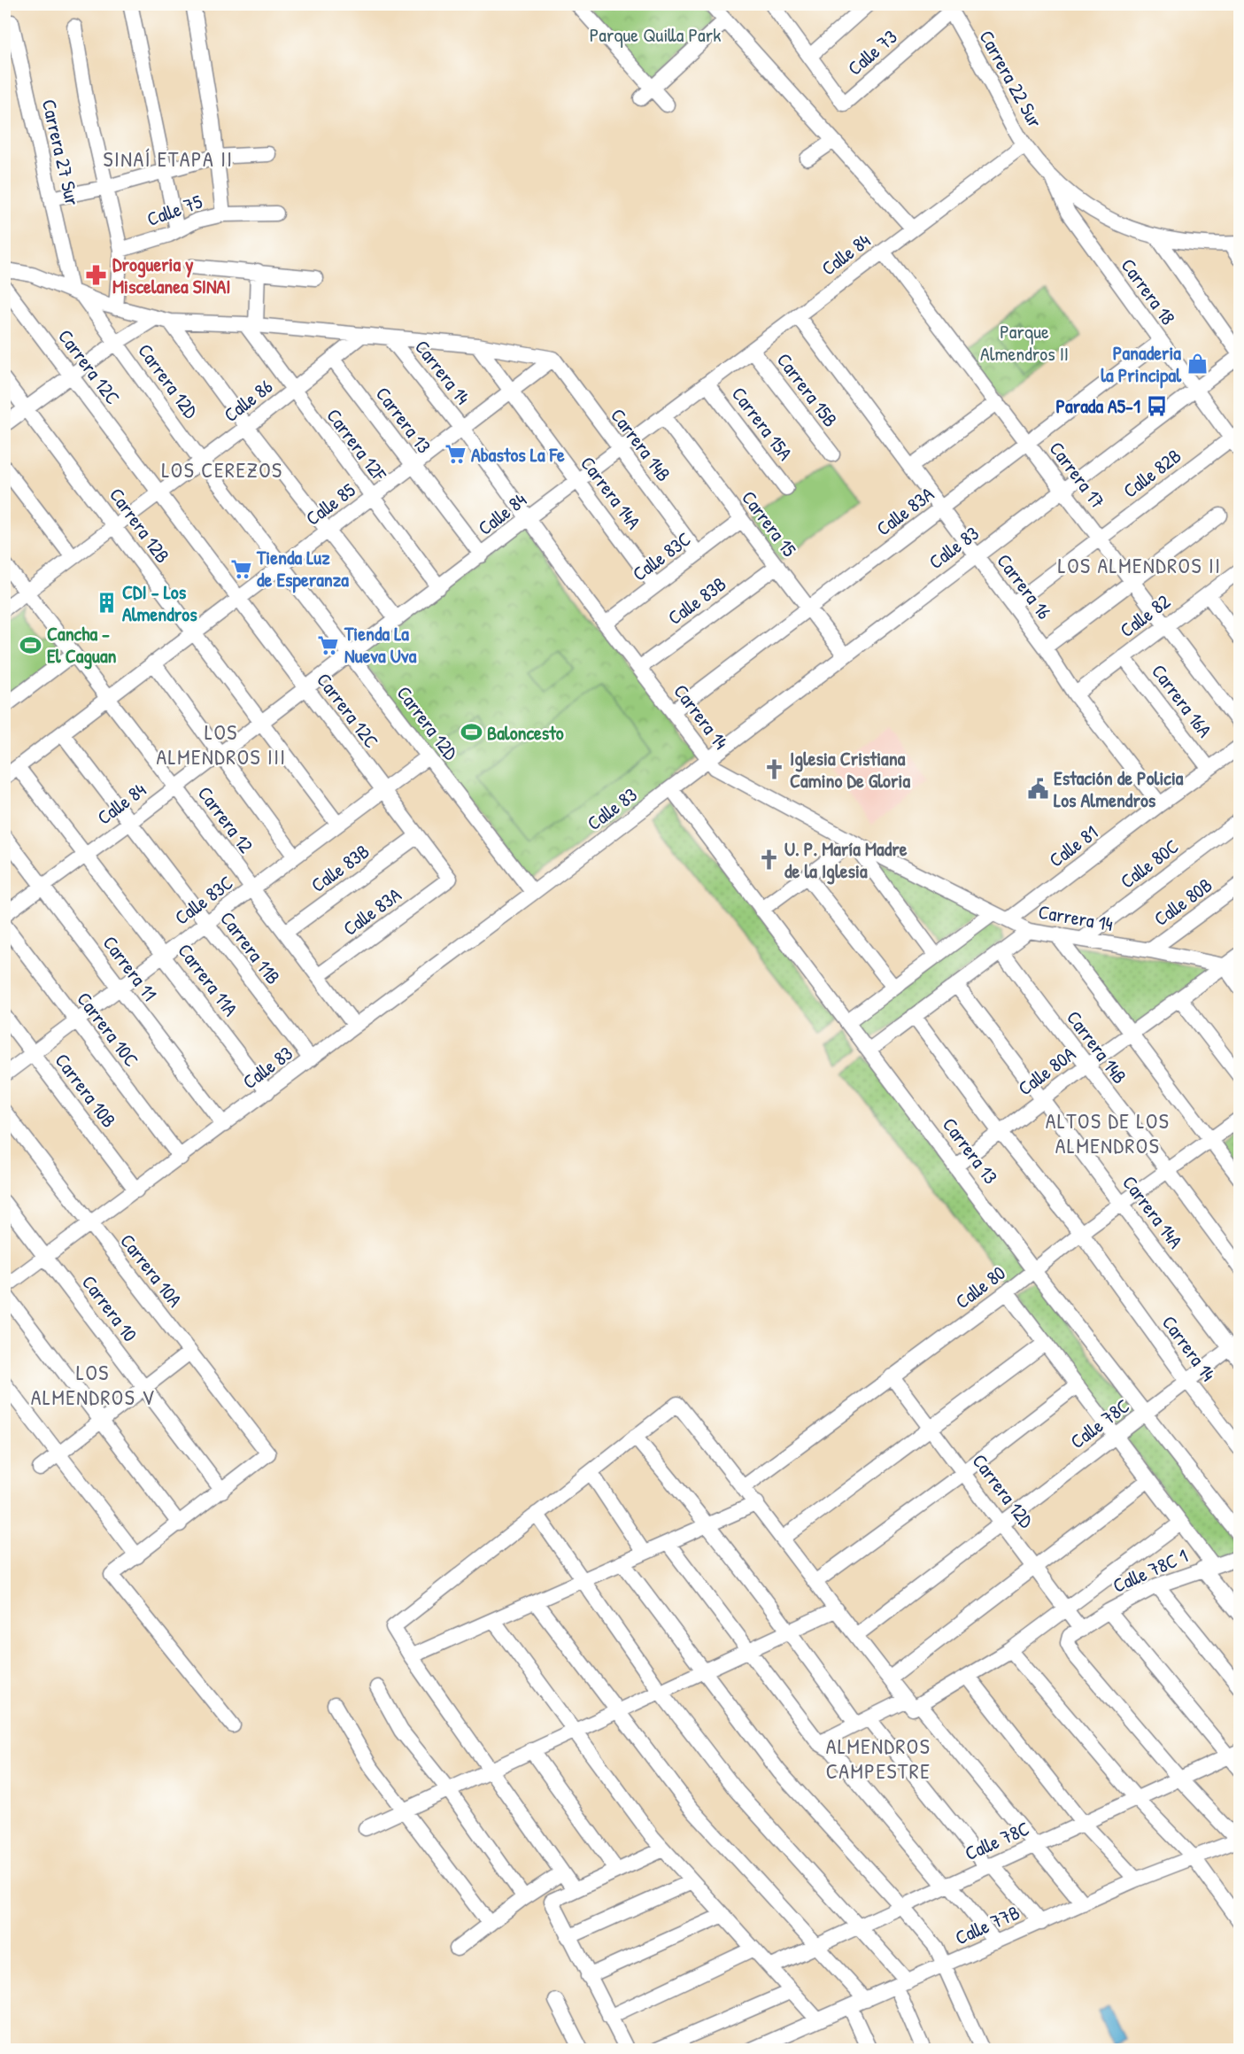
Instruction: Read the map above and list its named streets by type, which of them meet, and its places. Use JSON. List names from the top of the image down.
{
  "streets": {
    "street": [
      "Calle 73",
      "Carrera 22 Sur",
      "Carrera 27 Sur",
      "Calle 75",
      "Calle 84",
      "Carrera 18",
      "Carrera 12C",
      "Carrera 14",
      "Carrera 12D",
      "Carrera 15B",
      "Calle 86",
      "Carrera 13",
      "Carrera 15A",
      "Carrera 12F",
      "Carrera 14B",
      "Calle 82B",
      "Carrera 17",
      "Carrera 14A",
      "Calle 85",
      "Calle 83A",
      "Carrera 15",
      "Carrera 12B",
      "Calle 83",
      "Calle 83C",
      "Carrera 16",
      "Calle 83B",
      "Calle 82",
      "Carrera 16A",
      "Carrera 12",
      "Calle 81",
      "Calle 80C",
      "Calle 80B",
      "Carrera 11B",
      "Carrera 11",
      "Carrera 11A",
      "Carrera 10C",
      "Calle 80A",
      "Carrera 10B",
      "Carrera 10A",
      "Calle 80",
      "Carrera 10",
      "Calle 78C",
      "Calle 78C 1",
      "Calle 77B"
    ]
  },
  "crossings": [
    ["Calle 73", "Carrera 22 Sur"],
    ["Carrera 22 Sur", "Calle 84"],
    ["Carrera 22 Sur", "Carrera 18"],
    ["Carrera 27 Sur", "Carrera 12D"],
    ["Calle 84", "Carrera 12C"],
    ["Calle 84", "Carrera 14"],
    ["Calle 84", "Carrera 12D"],
    ["Calle 84", "Carrera 15B"],
    ["Calle 84", "Carrera 13"],
    ["Calle 84", "Carrera 15A"],
    ["Calle 84", "Carrera 12F"],
    ["Calle 84", "Carrera 14B"],
    ["Calle 84", "Carrera 17"],
    ["Calle 84", "Carrera 14A"],
    ["Calle 84", "Carrera 15"],
    ["Calle 84", "Carrera 12B"],
    ["Calle 84", "Carrera 16"],
    ["Calle 84", "Carrera 12"],
    ["Calle 84", "Carrera 11B"],
    ["Calle 84", "Carrera 11"],
    ["Calle 84", "Carrera 11A"],
    ["Carrera 18", "Calle 82B"],
    ["Carrera 18", "Calle 83A"],
    ["Carrera 18", "Calle 83"],
    ["Carrera 12C", "Calle 86"],
    ["Carrera 12C", "Calle 85"],
    ["Carrera 12C", "Calle 83A"],
    ["Carrera 12C", "Calle 83C"],
    ["Carrera 12C", "Calle 83B"],
    ["Carrera 14", "Calle 85"],
    ["Carrera 14", "Calle 83A"],
    ["Carrera 14", "Calle 83"],
    ["Carrera 14", "Calle 83C"],
    ["Carrera 14", "Calle 83B"],
    ["Carrera 14", "Calle 81"],
    ["Carrera 14", "Calle 80C"],
    ["Carrera 14", "Calle 80B"],
    ["Carrera 14", "Calle 80A"],
    ["Carrera 14", "Calle 80"],
    ["Carrera 14", "Calle 78C"],
    ["Carrera 12D", "Calle 86"],
    ["Carrera 12D", "Calle 85"],
    ["Carrera 12D", "Calle 83"],
    ["Carrera 12D", "Calle 83C"],
    ["Carrera 12D", "Calle 80"],
    ["Carrera 12D", "Calle 78C"],
    ["Carrera 12D", "Calle 78C 1"],
    ["Calle 86", "Carrera 13"],
    ["Calle 86", "Carrera 12F"],
    ["Calle 86", "Carrera 12B"],
    ["Calle 86", "Carrera 12"],
    ["Carrera 13", "Calle 85"],
    ["Carrera 13", "Calle 83"],
    ["Carrera 13", "Calle 80A"],
    ["Carrera 13", "Calle 80"],
    ["Carrera 13", "Calle 78C"],
    ["Carrera 12F", "Calle 85"],
    ["Carrera 14B", "Calle 85"],
    ["Carrera 14B", "Calle 83C"],
    ["Carrera 14B", "Calle 80A"],
    ["Carrera 14B", "Calle 80"],
    ["Calle 82B", "Carrera 17"],
    ["Calle 82B", "Carrera 16"],
    ["Carrera 17", "Calle 83A"],
    ["Carrera 17", "Calle 83"],
    ["Carrera 17", "Calle 82"],
    ["Carrera 14A", "Calle 85"],
    ["Carrera 14A", "Calle 83C"],
    ["Carrera 14A", "Calle 80A"],
    ["Carrera 14A", "Calle 80"],
    ["Carrera 14A", "Calle 78C"],
    ["Calle 85", "Carrera 12B"],
    ["Calle 85", "Carrera 12"],
    ["Calle 85", "Carrera 11B"],
    ["Calle 85", "Carrera 11A"],
    ["Calle 83A", "Carrera 15"],
    ["Calle 83A", "Carrera 16"],
    ["Calle 83A", "Carrera 12"],
    ["Carrera 15", "Calle 83"],
    ["Carrera 15", "Calle 83C"],
    ["Carrera 15", "Calle 83B"],
    ["Carrera 12B", "Calle 83C"],
    ["Calle 83", "Carrera 16"],
    ["Calle 83", "Carrera 12"],
    ["Calle 83", "Carrera 11B"],
    ["Calle 83", "Carrera 11"],
    ["Calle 83", "Carrera 11A"],
    ["Calle 83", "Carrera 10C"],
    ["Calle 83", "Carrera 10B"],
    ["Calle 83", "Carrera 10A"],
    ["Calle 83", "Carrera 10"],
    ["Calle 83C", "Carrera 12"],
    ["Calle 83C", "Carrera 11B"],
    ["Calle 83C", "Carrera 11"],
    ["Calle 83C", "Carrera 11A"],
    ["Calle 83C", "Carrera 10C"],
    ["Calle 83C", "Carrera 10B"],
    ["Carrera 16", "Calle 82"],
    ["Carrera 16", "Calle 81"],
    ["Calle 83B", "Carrera 12"],
    ["Calle 82", "Carrera 16A"],
    ["Carrera 16A", "Calle 81"],
    ["Carrera 10A", "Carrera 10"]
  ],
  "districts": [
    "SINAÍ ETAPA II",
    "LOS CEREZOS",
    "LOS ALMENDROS II",
    "LOS ALMENDROS III",
    "ALTOS DE LOS ALMENDROS",
    "LOS ALMENDROS V",
    "ALMENDROS CAMPESTRE"
  ],
  "parks": ["Parque Quilla Park", "Parque Almendros II"],
  "places": {
    "pharmacy": ["Drogueria y Miscelanea SINAI"],
    "shop": ["Panaderia la Principal"],
    "bus stop": ["Parada A5-1"],
    "supermarket": ["Abastos La Fe", "Tienda Luz de Esperanza", "Tienda La Nueva Uva"],
    "building": ["CDI - Los Almendros"],
    "sports": ["Cancha - El Caguan", "Baloncesto"],
    "church": ["Iglesia Cristiana Camino De Gloria", "U. P. María Madre de la Iglesia"],
    "public building": ["Estación de Policia Los Almendros"]
  }
}
